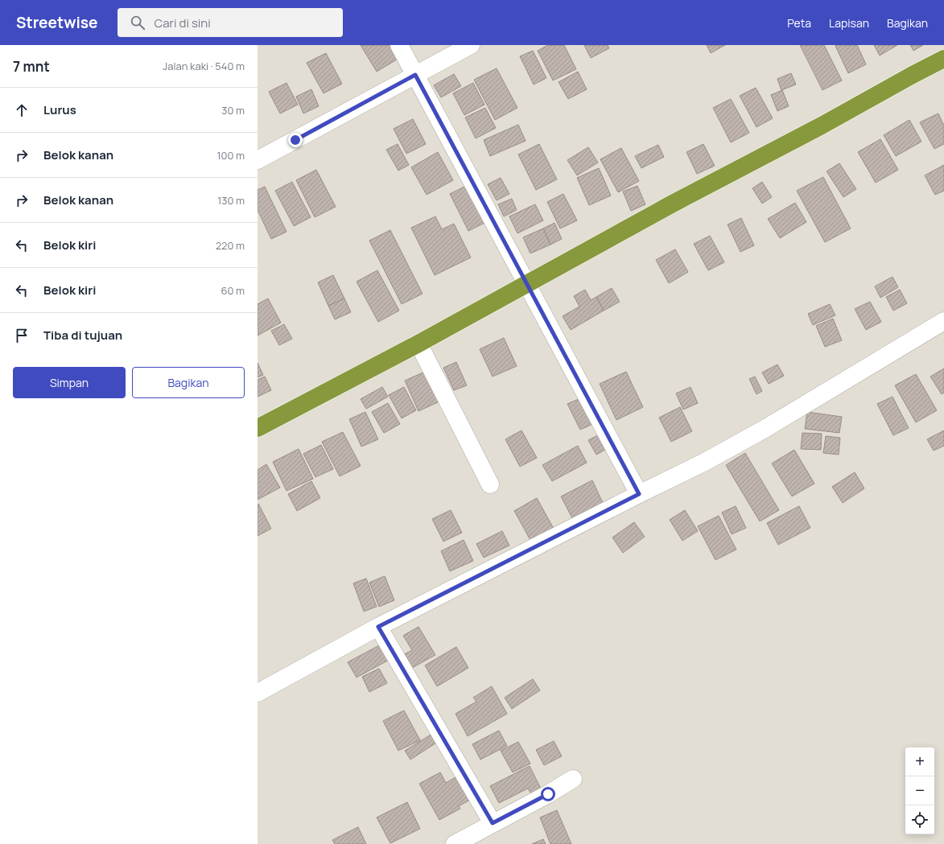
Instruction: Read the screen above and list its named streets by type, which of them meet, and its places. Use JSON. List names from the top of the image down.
{
  "page": {
    "header": "Streetwise",
    "search": "Cari di sini",
    "nav": ["Peta", "Lapisan", "Bagikan"],
    "heading": ["7 mnt", "Jalan kaki · 540 m"],
    "list": [
      ["Lurus", "30 m"],
      ["Belok kanan", "100 m"],
      ["Belok kanan", "130 m"],
      ["Belok kiri", "220 m"],
      ["Belok kiri", "60 m"],
      "Tiba di tujuan"
    ],
    "buttons": ["Simpan", "Bagikan"],
    "map_buttons": ["+", "−"]
  }
}
